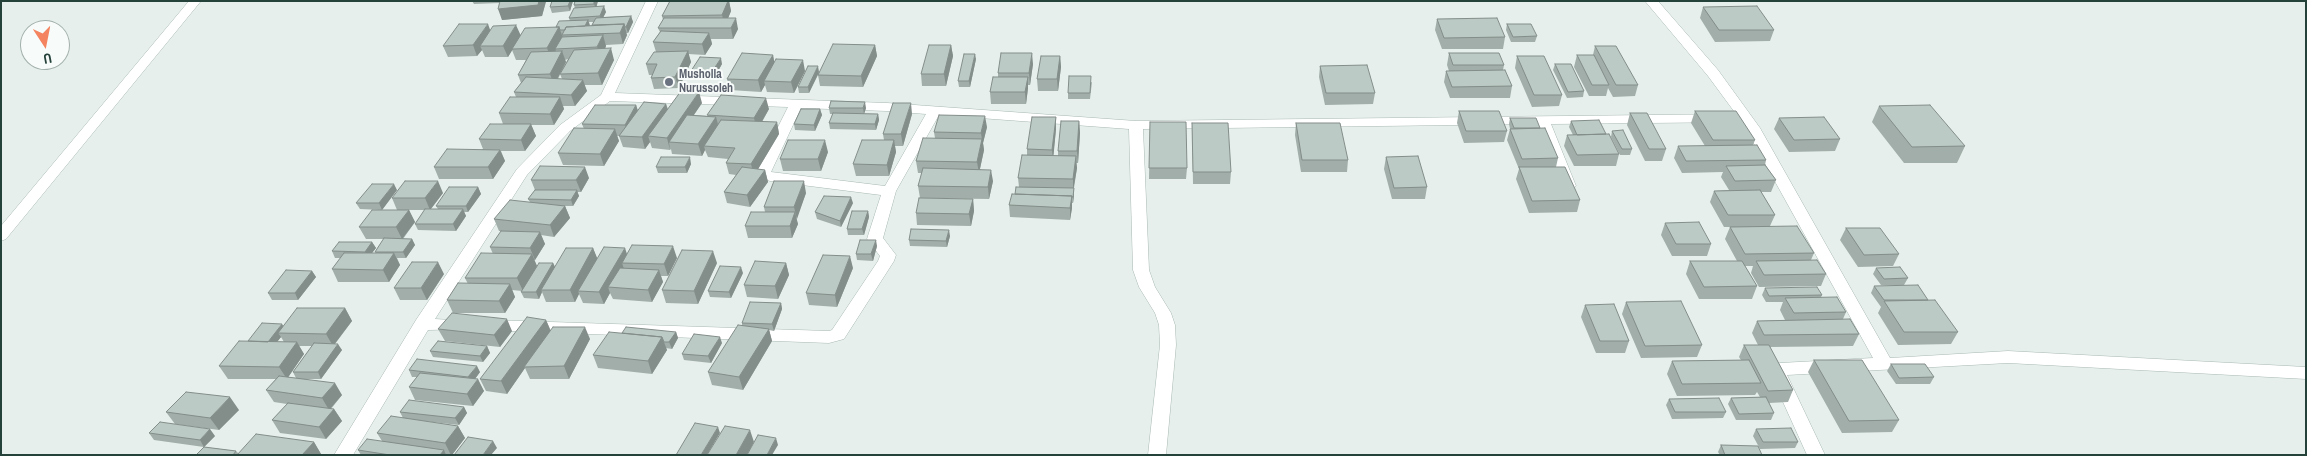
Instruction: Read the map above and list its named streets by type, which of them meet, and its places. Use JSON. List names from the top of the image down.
{
  "places": ["Musholla Nurussoleh"],
  "north": "bottom"
}
